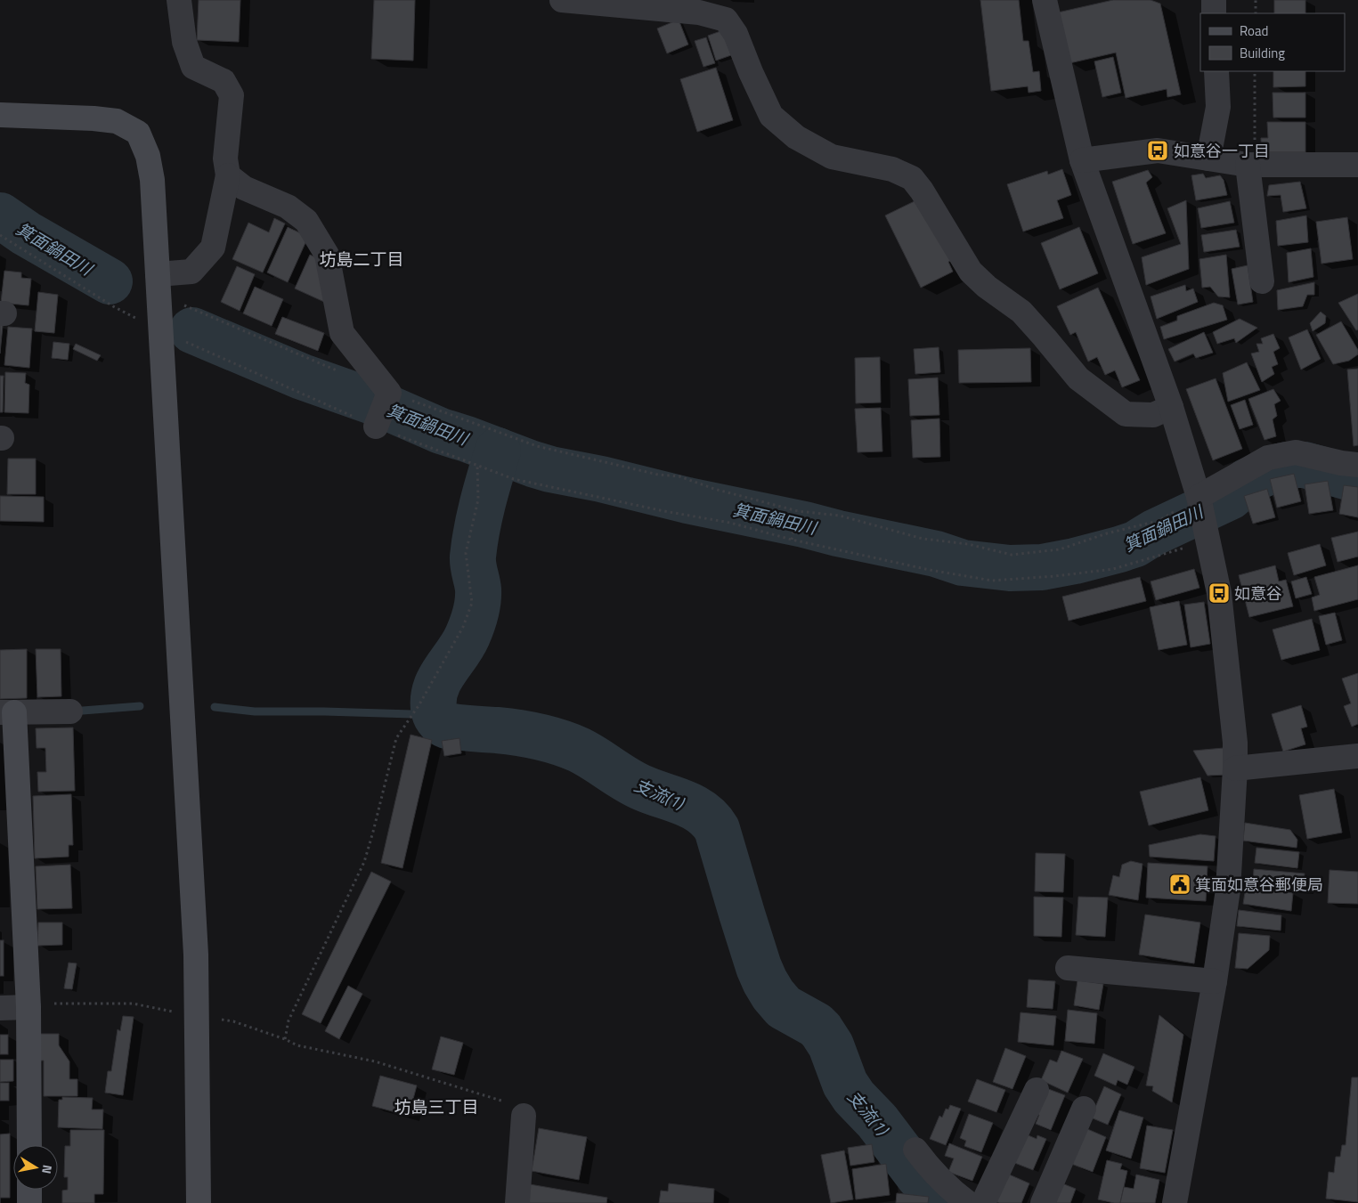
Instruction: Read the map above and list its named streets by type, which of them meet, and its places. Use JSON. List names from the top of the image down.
{
  "districts": ["坊島二丁目", "坊島三丁目"],
  "water": ["箕面鍋田川", "支流(1)"],
  "places": {
    "bus stop": ["如意谷一丁目", "如意谷"],
    "public building": ["箕面如意谷郵便局"]
  },
  "legend": ["Road", "Building"],
  "north": "right"
}
